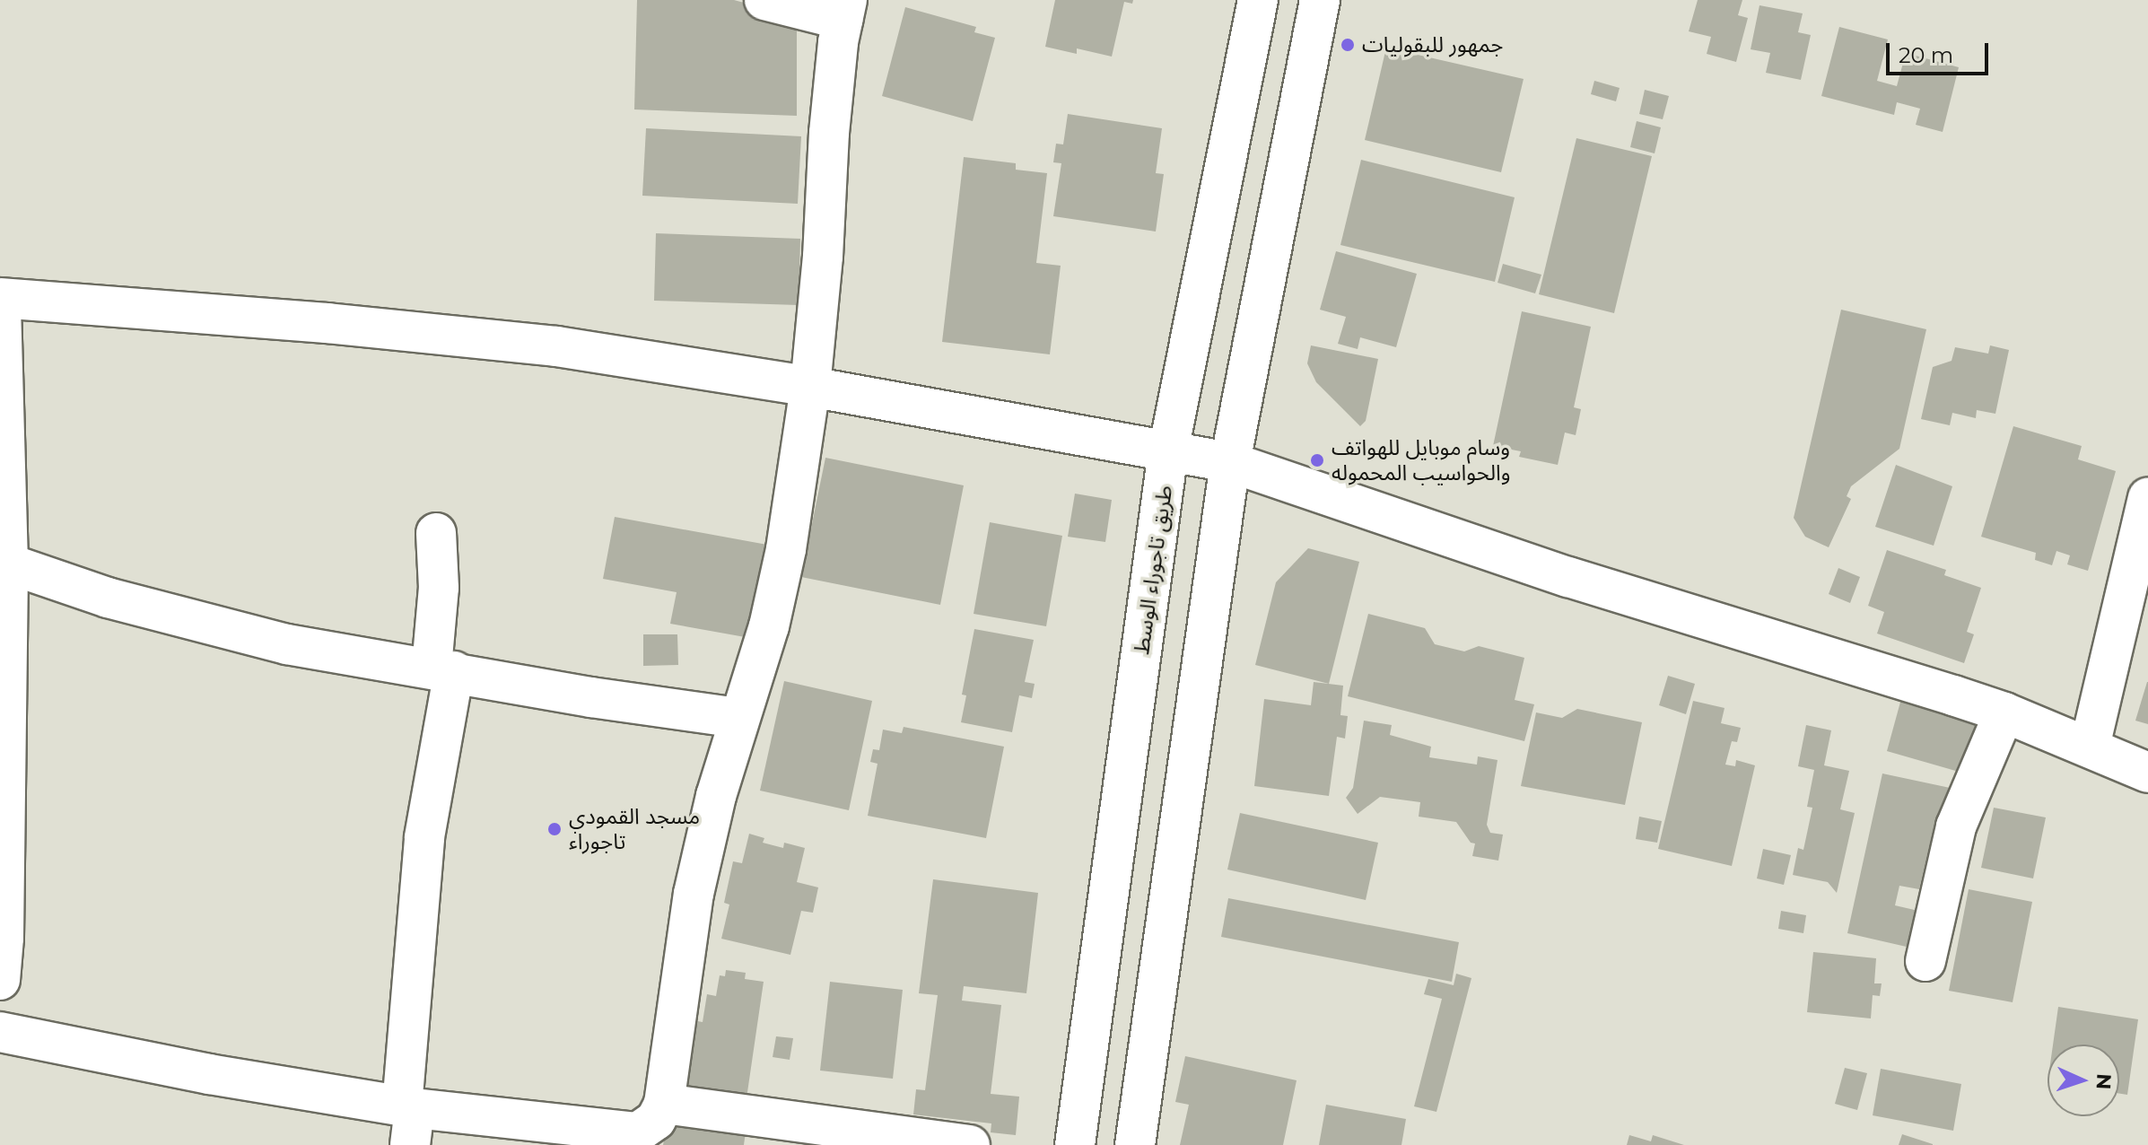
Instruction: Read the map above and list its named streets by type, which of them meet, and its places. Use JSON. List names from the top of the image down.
{
  "streets": {
    "street": ["طريق تاجوراء الوسط"]
  },
  "places": ["جمهور للبقوليات", "وسام موبايل للهواتف والحواسيب المحموله", "مسجد القمودي تاجوراء"],
  "scale_bar": "20 m",
  "north": "right"
}
